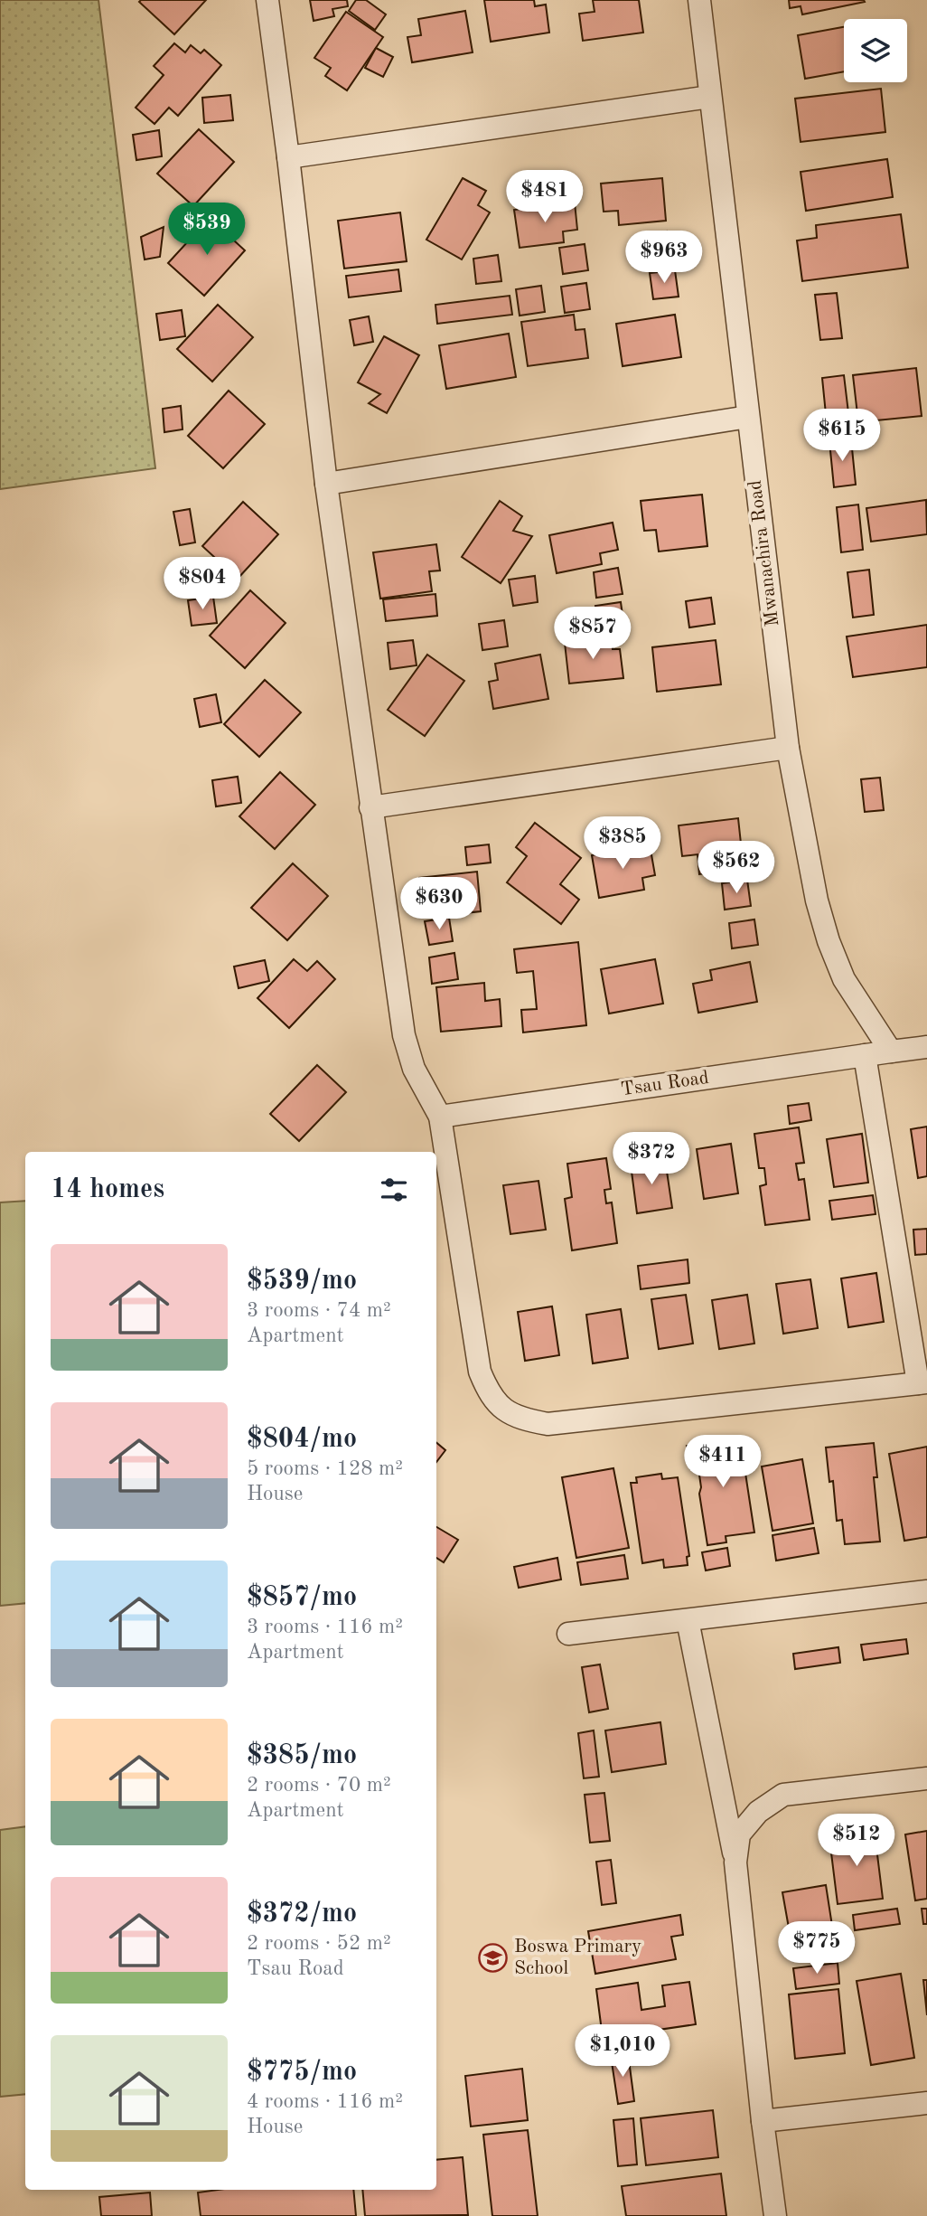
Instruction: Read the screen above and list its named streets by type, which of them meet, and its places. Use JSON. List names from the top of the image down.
{
  "streets": {
    "street": ["Mwanachira Road", "Tsau Road"]
  },
  "crossings": [
    ["Mwanachira Road", "Tsau Road"]
  ],
  "places": {
    "school or university": ["Boswa Primary School"]
  },
  "page": {
    "price": [
      "$481",
      "$539",
      "$963",
      "$615",
      "$804",
      "$857",
      "$385",
      "$562",
      "$630",
      "$372",
      "$411",
      "$512",
      "$775",
      "$1,010"
    ],
    "heading": "14 homes",
    "list": [
      {
        "name": "$539/mo",
        "note": "3 rooms · 74 m² · Apartment"
      },
      {
        "name": "$804/mo",
        "note": "5 rooms · 128 m² · House"
      },
      {
        "name": "$857/mo",
        "note": "3 rooms · 116 m² · Apartment"
      },
      {
        "name": "$385/mo",
        "note": "2 rooms · 70 m² · Apartment"
      },
      {
        "name": "$372/mo",
        "note": "2 rooms · 52 m² · Tsau Road"
      },
      {
        "name": "$775/mo",
        "note": "4 rooms · 116 m² · House"
      }
    ]
  }
}
